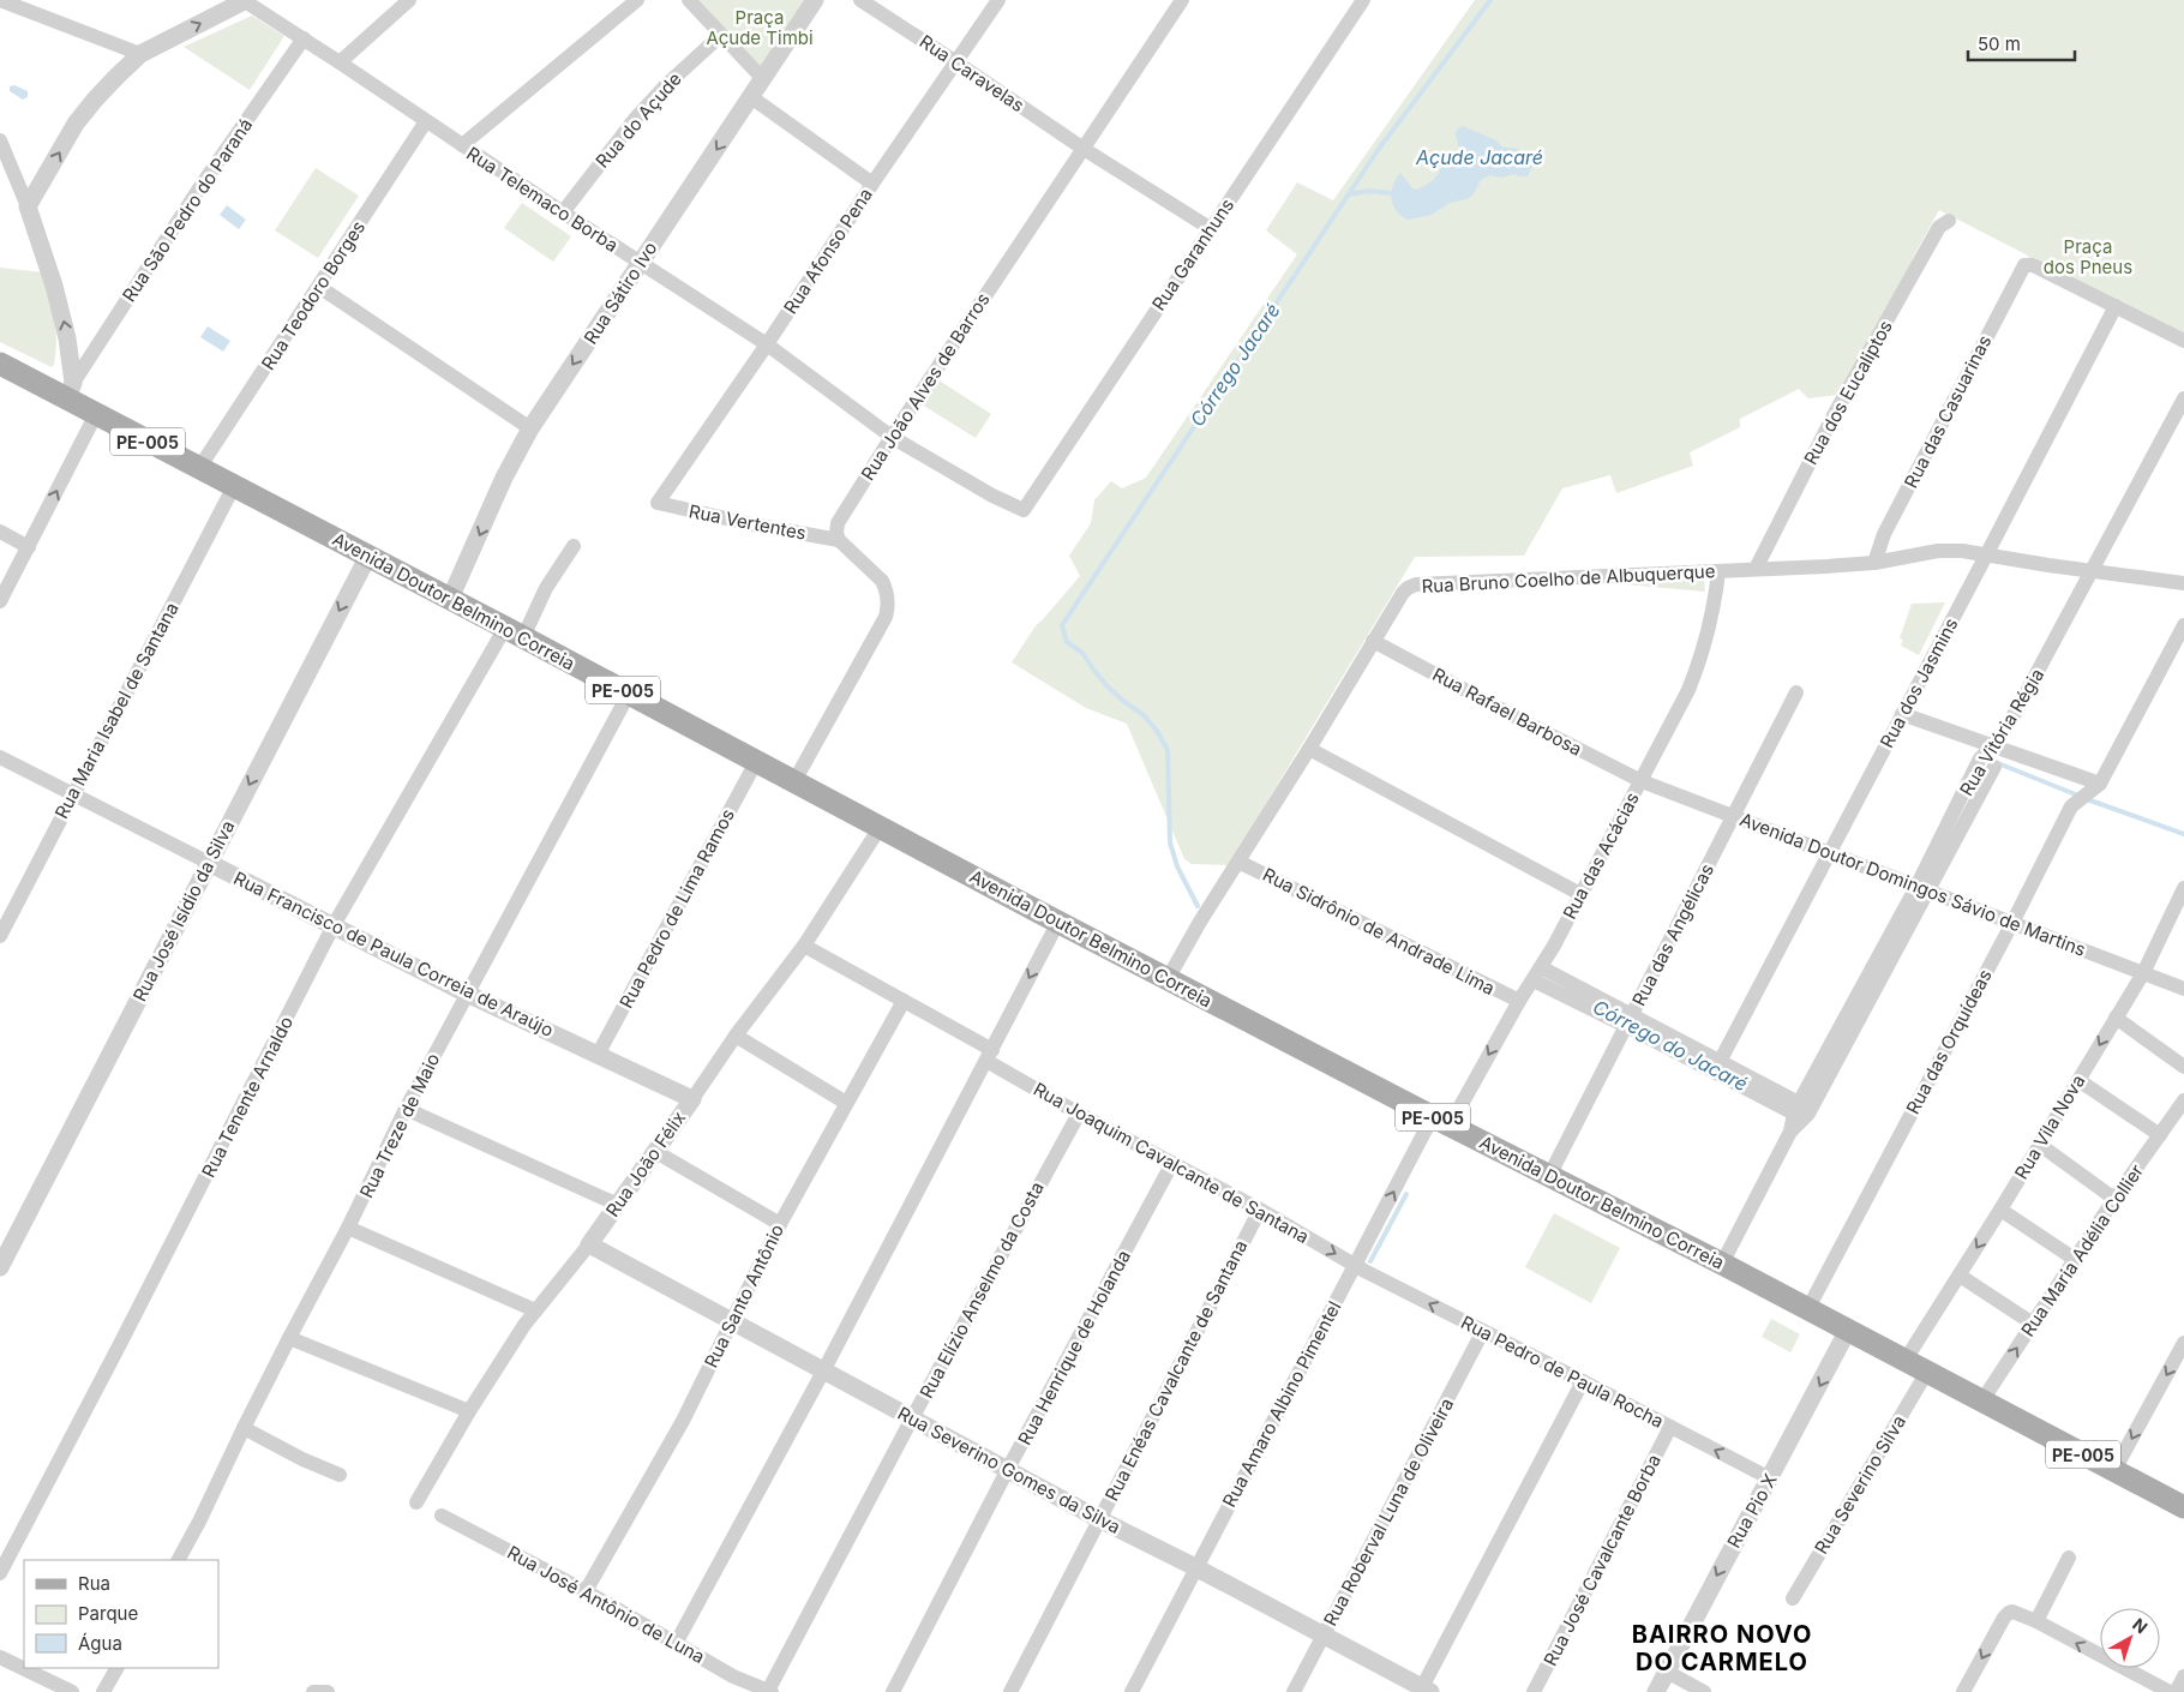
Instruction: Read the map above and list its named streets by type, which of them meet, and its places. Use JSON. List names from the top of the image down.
{
  "streets": {
    "main road": ["PE-005", "Avenida Doutor Belmino Correia"],
    "street": [
      "Rua Caravelas",
      "Rua do Açude",
      "Rua Telemaco Borba",
      "Rua São Pedro do Paraná",
      "Rua Afonso Pena",
      "Rua Garanhuns",
      "Rua Sátiro Ivo",
      "Rua Teodoro Borges",
      "Rua João Alves de Barros",
      "Rua dos Eucaliptos",
      "Rua das Casuarinas",
      "Rua Vertentes",
      "Rua Bruno Coelho de Albuquerque",
      "Rua dos Jasmins",
      "Rua Maria Isabel de Santana",
      "Rua Rafael Barbosa",
      "Rua Vitória Régia",
      "Rua das Acácias",
      "Avenida Doutor Domingos Sávio de Martins",
      "Rua Pedro de Lima Ramos",
      "Rua José Isídio da Silva",
      "Rua Sidrônio de Andrade Lima",
      "Rua das Angélicas",
      "Rua Francisco de Paula Correia de Araújo",
      "Rua das Orquídeas",
      "Rua Tenente Arnaldo",
      "Rua Treze de Maio",
      "Rua Vila Nova",
      "Rua Joaquim Cavalcante de Santana",
      "Rua João Félix",
      "Rua Maria Adélia Collier",
      "Rua Elízio Anselmo da Costa",
      "Rua Santo Antônio",
      "Rua Henrique de Holanda",
      "Rua Enéas Cavalcante de Santana",
      "Rua Pedro de Paula Rocha",
      "Rua Amaro Albino Pimentel",
      "Rua Severino Gomes da Silva",
      "Rua Severino Silva",
      "Rua Pio X",
      "Rua Roberval Luna de Oliveira",
      "Rua José Cavalcante Borba",
      "Rua José Antônio de Luna"
    ]
  },
  "crossings": [
    ["Rua Caravelas", "Rua Afonso Pena"],
    ["Rua Caravelas", "Rua Garanhuns"],
    ["Rua Caravelas", "Rua João Alves de Barros"],
    ["Rua do Açude", "Rua Telemaco Borba"],
    ["Rua Telemaco Borba", "Rua São Pedro do Paraná"],
    ["Rua Telemaco Borba", "Rua Afonso Pena"],
    ["Rua Telemaco Borba", "Rua Garanhuns"],
    ["Rua Telemaco Borba", "Rua Sátiro Ivo"],
    ["Rua Telemaco Borba", "Rua Teodoro Borges"],
    ["Rua Telemaco Borba", "Rua João Alves de Barros"],
    ["Rua São Pedro do Paraná", "Avenida Doutor Belmino Correia"],
    ["Rua Afonso Pena", "Rua Vertentes"],
    ["Rua Sátiro Ivo", "Avenida Doutor Belmino Correia"],
    ["Rua Teodoro Borges", "Avenida Doutor Belmino Correia"],
    ["Rua João Alves de Barros", "Rua Vertentes"],
    ["Rua dos Eucaliptos", "Rua Bruno Coelho de Albuquerque"],
    ["Rua das Casuarinas", "Rua Bruno Coelho de Albuquerque"],
    ["Rua das Casuarinas", "Rua dos Jasmins"],
    ["Rua Bruno Coelho de Albuquerque", "Avenida Doutor Belmino Correia"],
    ["Rua Bruno Coelho de Albuquerque", "Rua dos Jasmins"],
    ["Rua Bruno Coelho de Albuquerque", "Rua Rafael Barbosa"],
    ["Rua Bruno Coelho de Albuquerque", "Rua Vitória Régia"],
    ["Rua Bruno Coelho de Albuquerque", "Rua das Acácias"],
    ["Rua Bruno Coelho de Albuquerque", "Rua Sidrônio de Andrade Lima"],
    ["Avenida Doutor Belmino Correia", "Rua Maria Isabel de Santana"],
    ["Avenida Doutor Belmino Correia", "Rua Vitória Régia"],
    ["Avenida Doutor Belmino Correia", "Rua das Acácias"],
    ["Avenida Doutor Belmino Correia", "Rua Pedro de Lima Ramos"],
    ["Avenida Doutor Belmino Correia", "Rua José Isídio da Silva"],
    ["Avenida Doutor Belmino Correia", "Rua das Angélicas"],
    ["Avenida Doutor Belmino Correia", "Rua das Orquídeas"],
    ["Avenida Doutor Belmino Correia", "Rua Tenente Arnaldo"],
    ["Avenida Doutor Belmino Correia", "Rua Treze de Maio"],
    ["Avenida Doutor Belmino Correia", "Rua Vila Nova"],
    ["Avenida Doutor Belmino Correia", "Rua João Félix"],
    ["Avenida Doutor Belmino Correia", "Rua Maria Adélia Collier"],
    ["Avenida Doutor Belmino Correia", "Rua Amaro Albino Pimentel"],
    ["Avenida Doutor Belmino Correia", "Rua Severino Silva"],
    ["Avenida Doutor Belmino Correia", "Rua Pio X"],
    ["Rua dos Jasmins", "Avenida Doutor Domingos Sávio de Martins"],
    ["Rua Maria Isabel de Santana", "Rua Francisco de Paula Correia de Araújo"],
    ["Rua Rafael Barbosa", "Rua das Acácias"],
    ["Rua Rafael Barbosa", "Avenida Doutor Domingos Sávio de Martins"],
    ["Rua Vitória Régia", "Avenida Doutor Domingos Sávio de Martins"],
    ["Rua das Acácias", "Avenida Doutor Domingos Sávio de Martins"],
    ["Rua das Acácias", "Rua Sidrônio de Andrade Lima"],
    ["Rua das Acácias", "Rua Amaro Albino Pimentel"],
    ["Avenida Doutor Domingos Sávio de Martins", "Rua das Angélicas"],
    ["Avenida Doutor Domingos Sávio de Martins", "Rua das Orquídeas"],
    ["Avenida Doutor Domingos Sávio de Martins", "Rua Vila Nova"],
    ["Rua Pedro de Lima Ramos", "Rua Francisco de Paula Correia de Araújo"],
    ["Rua José Isídio da Silva", "Rua Francisco de Paula Correia de Araújo"],
    ["Rua Francisco de Paula Correia de Araújo", "Rua Tenente Arnaldo"],
    ["Rua Francisco de Paula Correia de Araújo", "Rua Treze de Maio"],
    ["Rua Francisco de Paula Correia de Araújo", "Rua João Félix"],
    ["Rua Joaquim Cavalcante de Santana", "Rua João Félix"],
    ["Rua Joaquim Cavalcante de Santana", "Rua Elízio Anselmo da Costa"],
    ["Rua Joaquim Cavalcante de Santana", "Rua Santo Antônio"],
    ["Rua Joaquim Cavalcante de Santana", "Rua Henrique de Holanda"],
    ["Rua Joaquim Cavalcante de Santana", "Rua Enéas Cavalcante de Santana"],
    ["Rua Joaquim Cavalcante de Santana", "Rua Pedro de Paula Rocha"],
    ["Rua Joaquim Cavalcante de Santana", "Rua Amaro Albino Pimentel"],
    ["Rua João Félix", "Rua Severino Gomes da Silva"],
    ["Rua Elízio Anselmo da Costa", "Rua Severino Gomes da Silva"],
    ["Rua Elízio Anselmo da Costa", "Rua José Antônio de Luna"],
    ["Rua Santo Antônio", "Rua Severino Gomes da Silva"],
    ["Rua Santo Antônio", "Rua José Antônio de Luna"],
    ["Rua Henrique de Holanda", "Rua Severino Gomes da Silva"],
    ["Rua Enéas Cavalcante de Santana", "Rua Severino Gomes da Silva"],
    ["Rua Pedro de Paula Rocha", "Rua Amaro Albino Pimentel"],
    ["Rua Pedro de Paula Rocha", "Rua Pio X"],
    ["Rua Pedro de Paula Rocha", "Rua Roberval Luna de Oliveira"],
    ["Rua Pedro de Paula Rocha", "Rua José Cavalcante Borba"],
    ["Rua Amaro Albino Pimentel", "Rua Severino Gomes da Silva"],
    ["Rua Severino Gomes da Silva", "Rua Roberval Luna de Oliveira"]
  ],
  "one_way": [
    "Rua Sátiro Ivo",
    "Rua José Isídio da Silva",
    "Rua Pedro de Paula Rocha",
    "Rua Pio X"
  ],
  "districts": ["BAIRRO NOVO DO CARMELO"],
  "water": ["Açude Jacaré", "Córrego Jacaré", "Córrego do Jacaré"],
  "parks": ["Praça Açude Timbi", "Praça dos Pneus"],
  "legend": ["Rua", "Parque", "Água"],
  "scale_bar": "50 m",
  "north": "top right"
}
